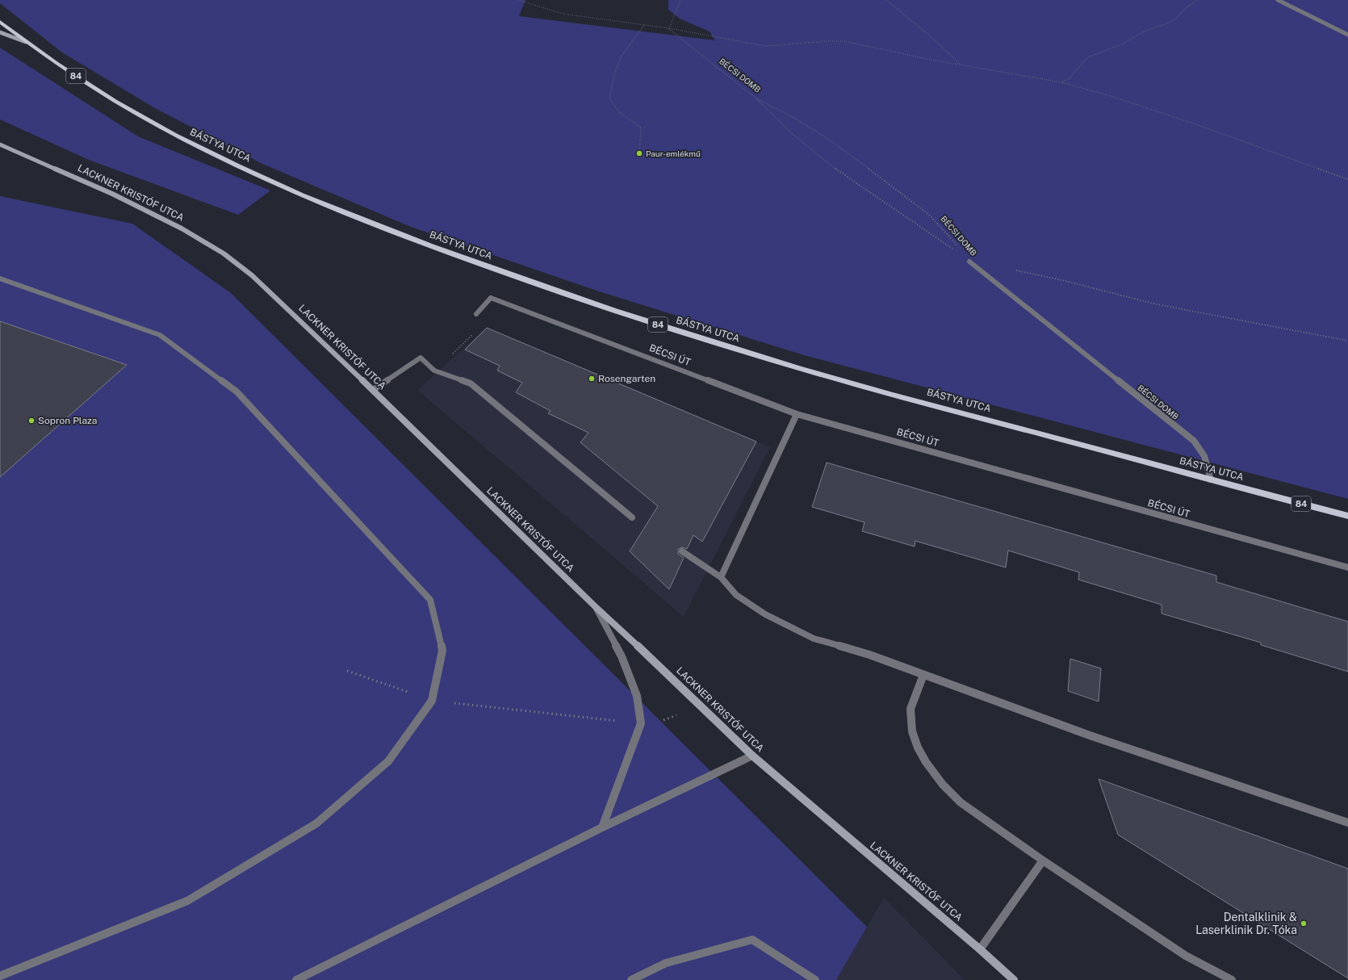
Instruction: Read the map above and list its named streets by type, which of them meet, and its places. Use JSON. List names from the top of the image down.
{
  "streets": {
    "main road": ["84", "BÁSTYA UTCA"],
    "street": ["BÉCSI DOMB", "LACKNER KRISTÓF UTCA", "BÉCSI ÚT"]
  },
  "crossings": [
    ["BÉCSI DOMB", "BÁSTYA UTCA"],
    ["84", "BÁSTYA UTCA"]
  ],
  "places": [
    "Paur-emlékmű",
    "Rosengarten",
    "Sopron Plaza",
    "Dentalklinik & Laserklinik Dr. Tóka"
  ]
}
